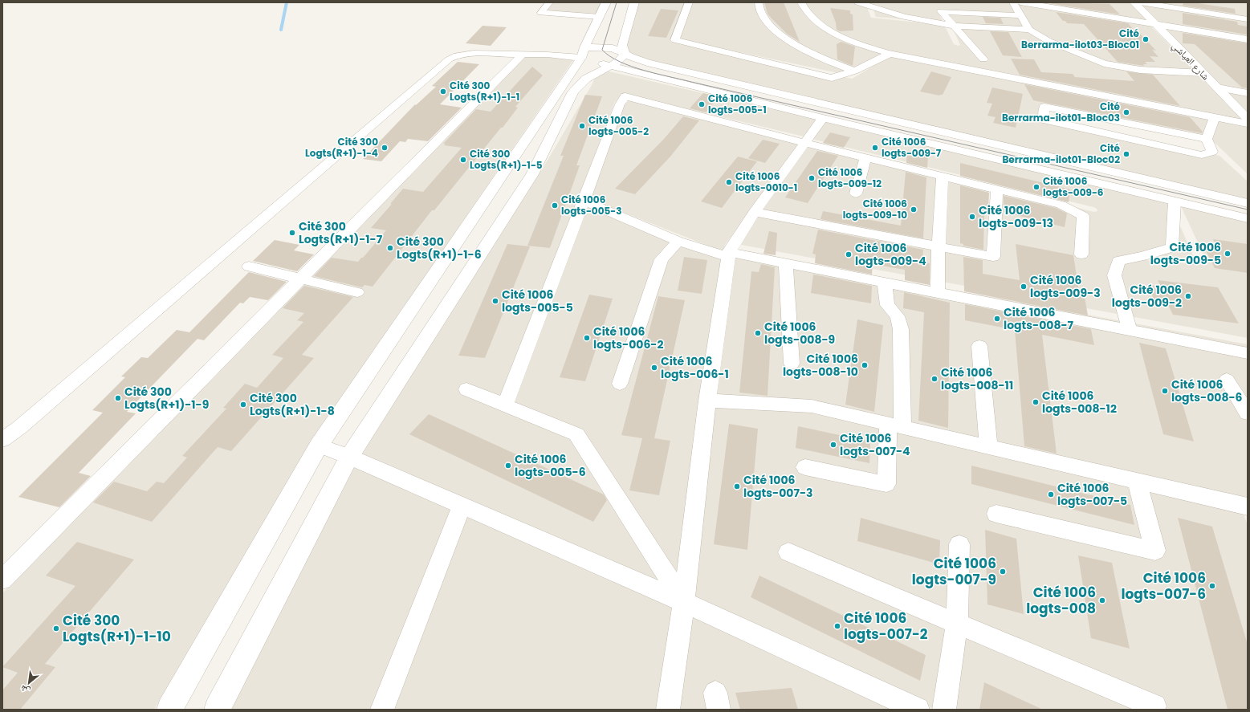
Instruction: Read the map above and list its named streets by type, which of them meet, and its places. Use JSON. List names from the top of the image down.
{
  "streets": {
    "street": ["شارع العياشي"]
  },
  "places": [
    "Cité Berrarma-ilot03-Bloc01",
    "Cité 300 Logts(R+1)-1-1",
    "Cité 1006 logts-005-1",
    "Cité Berrarma-ilot01-Bloc03",
    "Cité 1006 logts-005-2",
    "Cité 300 Logts(R+1)-1-4",
    "Cité 1006 logts-009-7",
    "Cité Berrarma-ilot01-Bloc02",
    "Cité 300 Logts(R+1)-1-5",
    "Cité 1006 logts-009-12",
    "Cité 1006 logts-0010-1",
    "Cité 1006 logts-009-6",
    "Cité 1006 logts-005-3",
    "Cité 1006 logts-009-10",
    "Cité 1006 logts-009-13",
    "Cité 300 Logts(R+1)-1-7",
    "Cité 300 Logts(R+1)-1-6",
    "Cité 1006 logts-009-5",
    "Cité 1006 logts-009-4",
    "Cité 1006 logts-009-3",
    "Cité 1006 logts-009-2",
    "Cité 1006 logts-005-5",
    "Cité 1006 logts-008-7",
    "Cité 1006 logts-008-9",
    "Cité 1006 logts-006-2",
    "Cité 1006 logts-008-10",
    "Cité 1006 logts-006-1",
    "Cité 1006 logts-008-11",
    "Cité 1006 logts-008-6",
    "Cité 300 Logts(R+1)-1-9",
    "Cité 1006 logts-008-12",
    "Cité 300 Logts(R+1)-1-8",
    "Cité 1006 logts-007-4",
    "Cité 1006 logts-005-6",
    "Cité 1006 logts-007-3",
    "Cité 1006 logts-007-5",
    "Cité 1006 logts-007-9",
    "Cité 1006 logts-007-6",
    "Cité 1006 logts-008",
    "Cité 1006 logts-007-2",
    "Cité 300 Logts(R+1)-1-10"
  ],
  "north": "bottom left"
}
